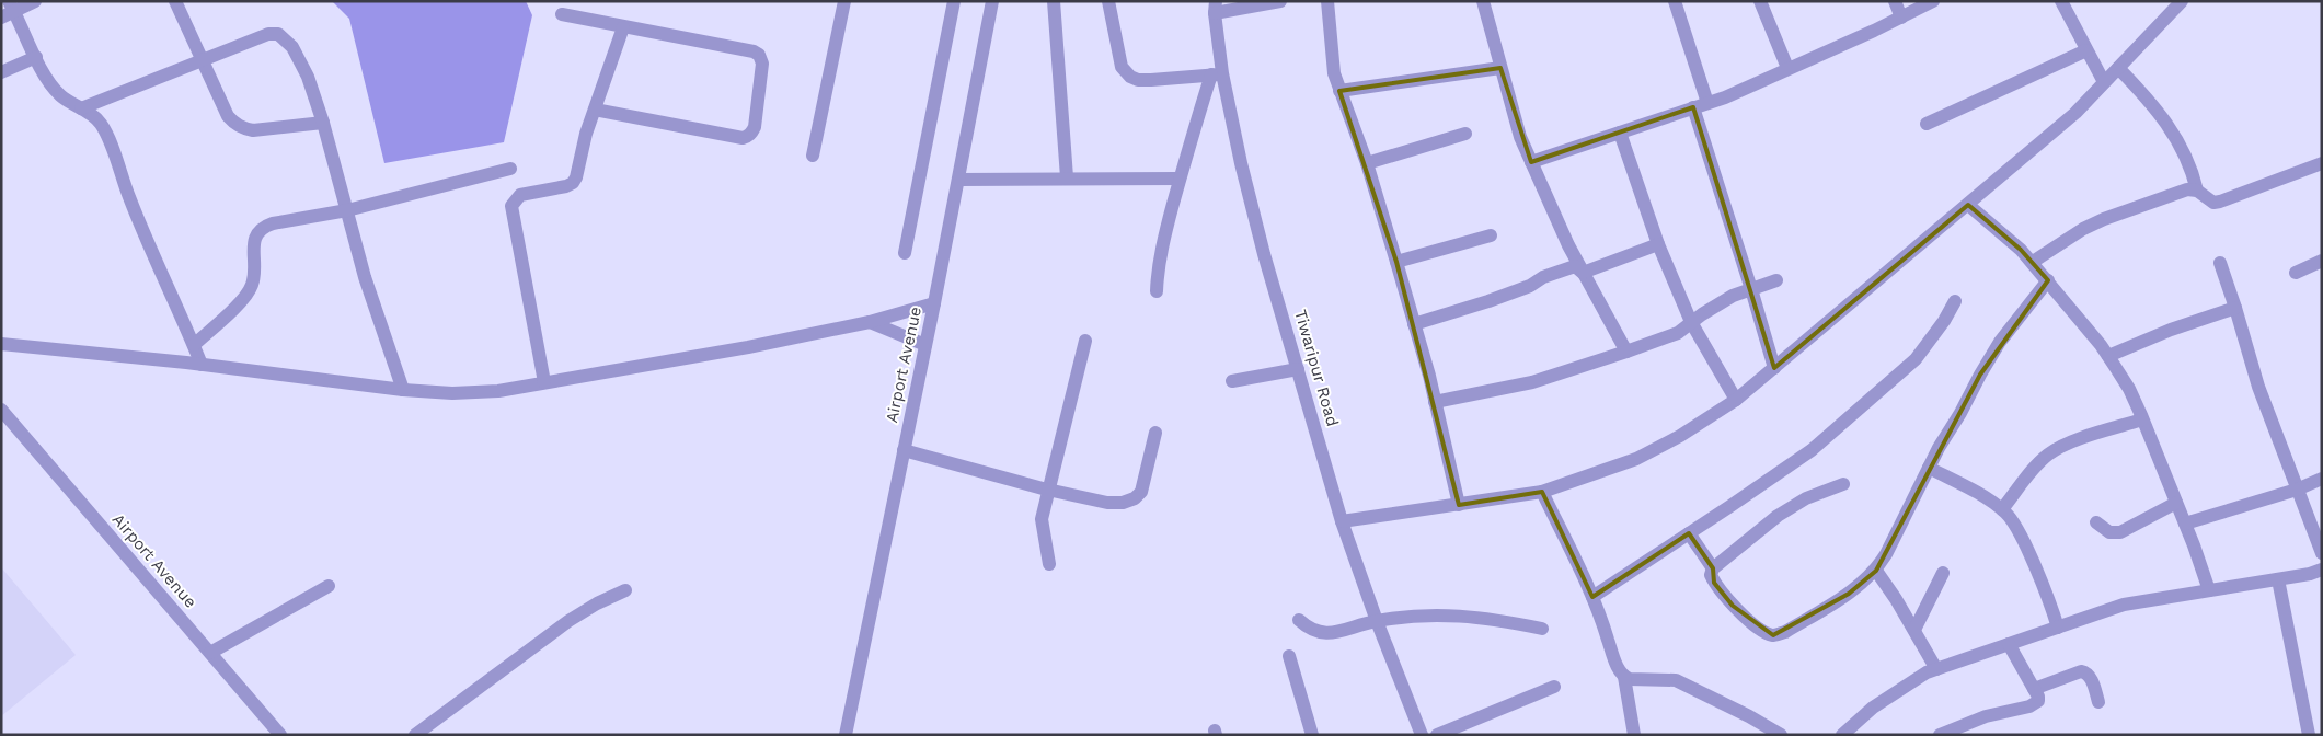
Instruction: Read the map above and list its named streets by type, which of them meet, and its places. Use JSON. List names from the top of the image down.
{
  "streets": {
    "street": ["Airport Avenue", "Tiwaripur Road"]
  }
}
